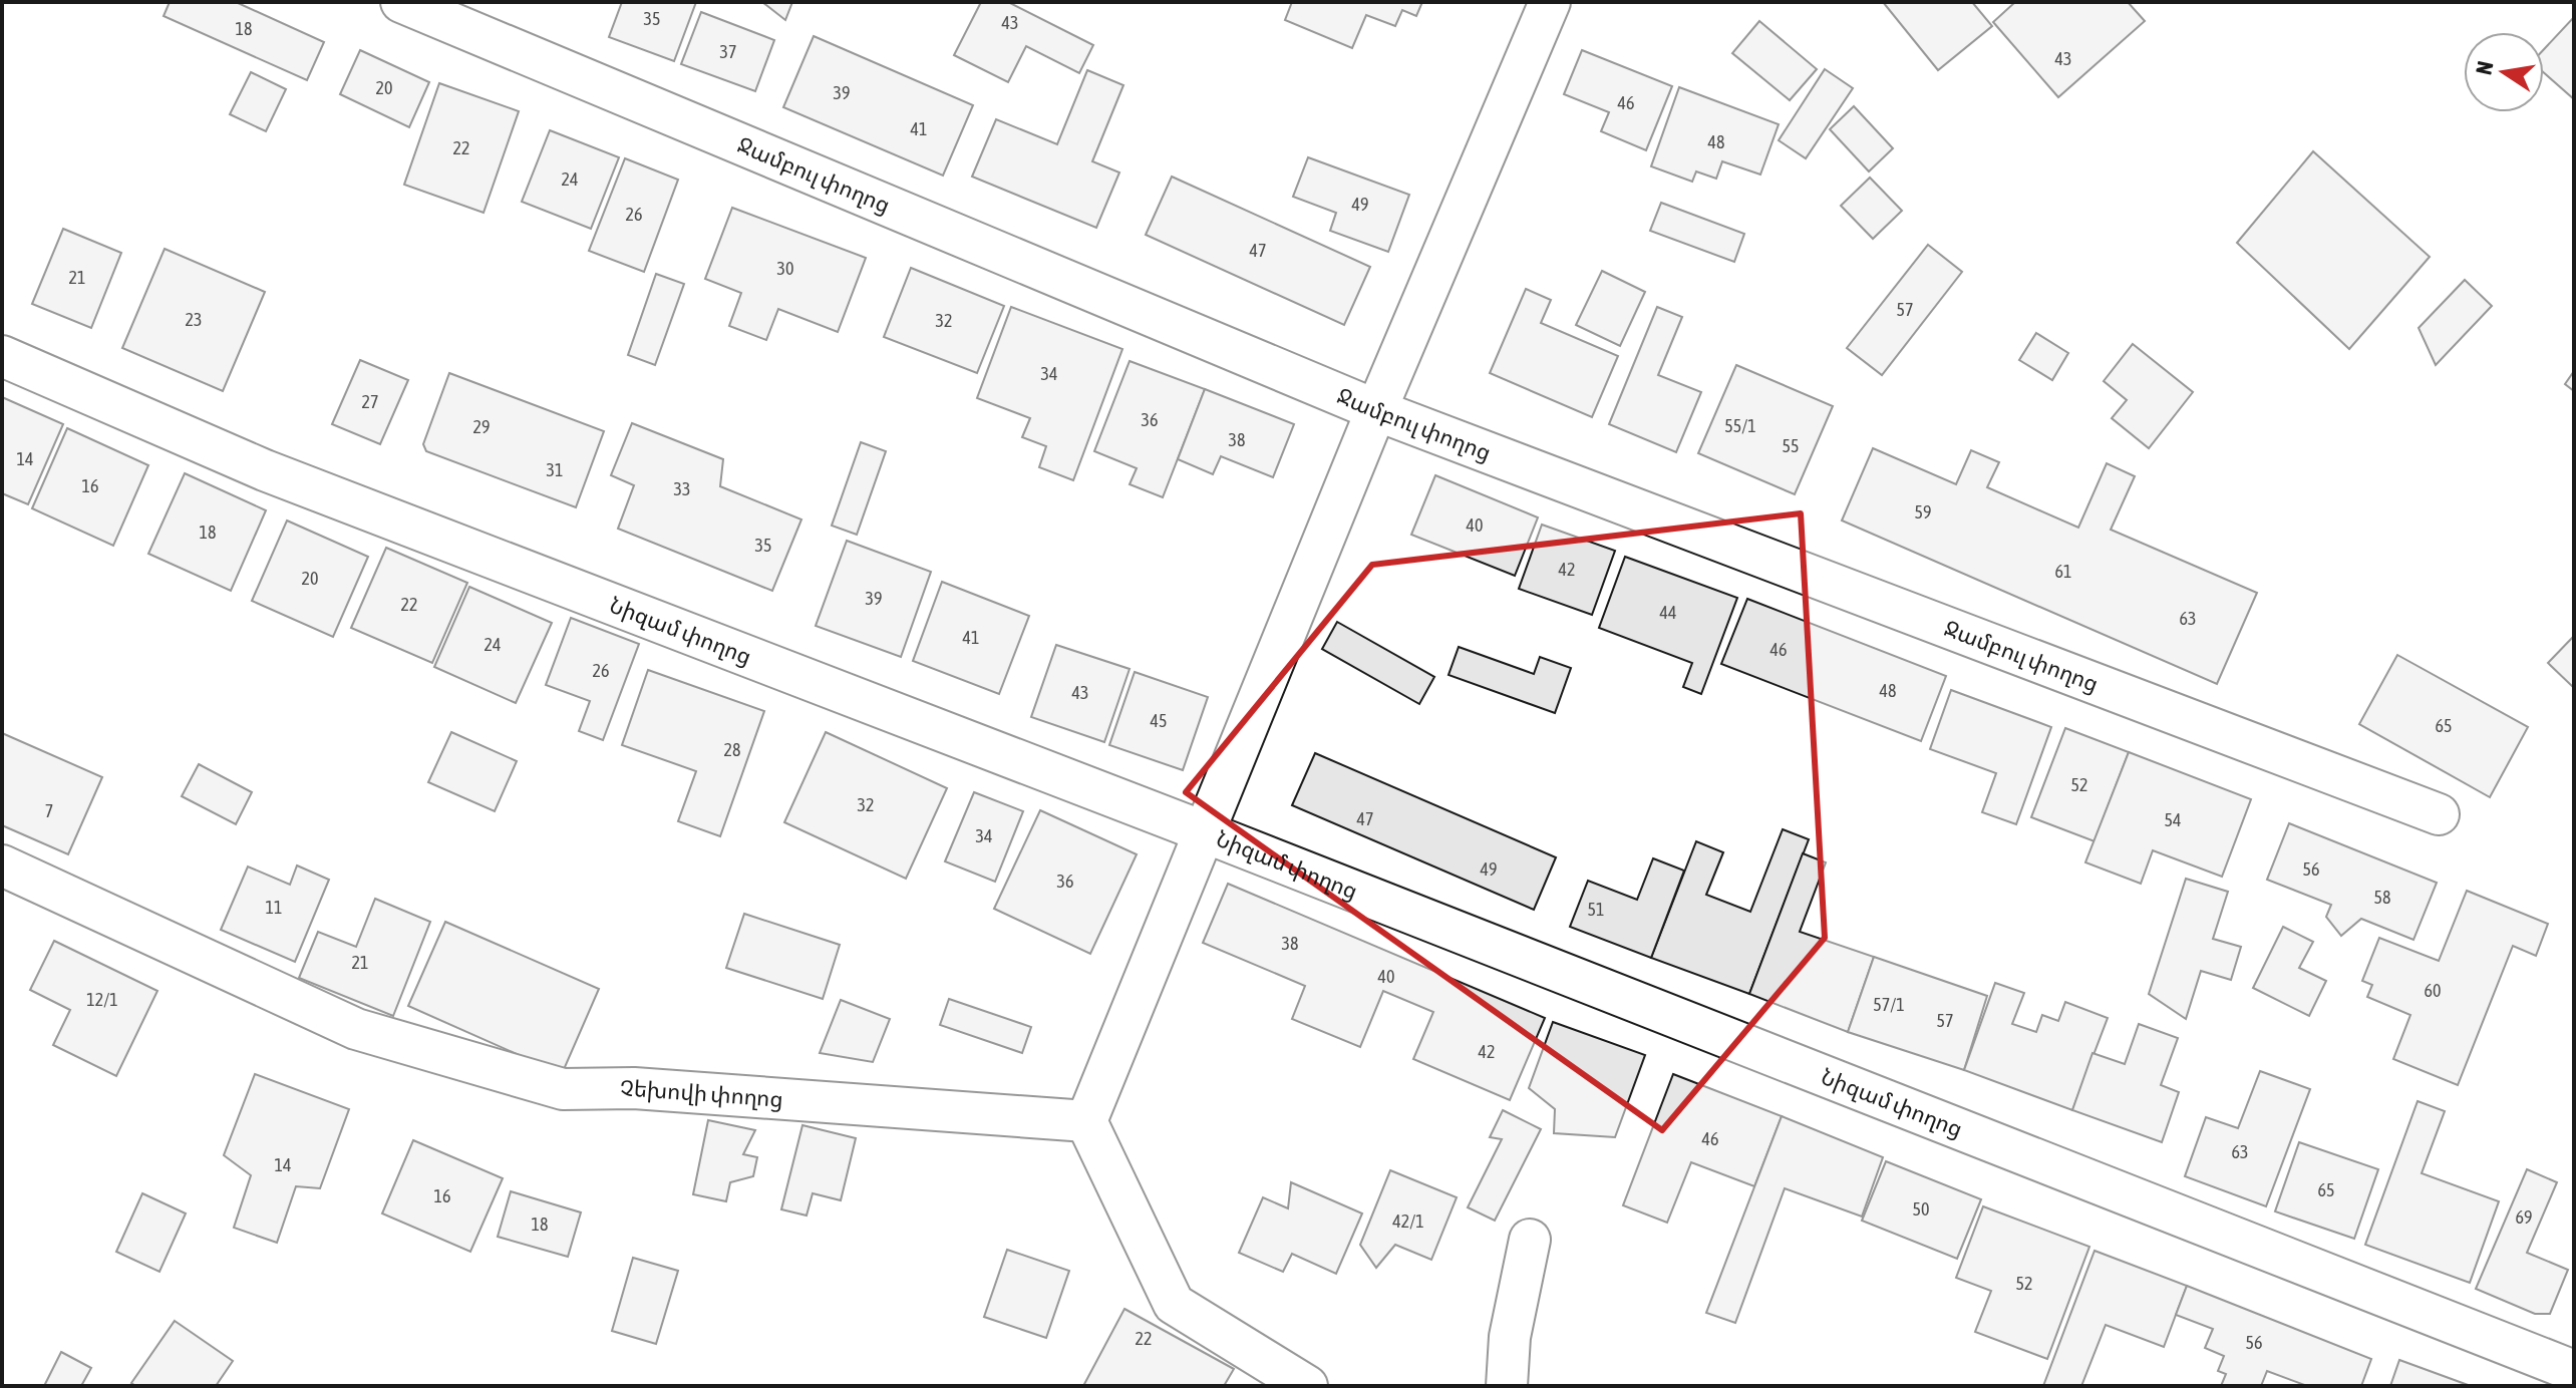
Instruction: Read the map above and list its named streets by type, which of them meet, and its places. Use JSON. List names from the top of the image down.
{
  "streets": {
    "street": ["Ջամբուլ փողոց", "Նիզամ փողոց", "Չեխովի փողոց"]
  },
  "house_numbers": [
    "35",
    "43",
    "18",
    "37",
    "43",
    "20",
    "39",
    "46",
    "41",
    "48",
    "22",
    "24",
    "49",
    "26",
    "47",
    "30",
    "21",
    "57",
    "23",
    "32",
    "34",
    "27",
    "36",
    "55/1",
    "29",
    "38",
    "55",
    "14",
    "31",
    "16",
    "33",
    "59",
    "40",
    "18",
    "35",
    "42",
    "61",
    "20",
    "39",
    "22",
    "44",
    "63",
    "41",
    "24",
    "46",
    "26",
    "48",
    "43",
    "45",
    "65",
    "28",
    "52",
    "32",
    "7",
    "47",
    "54",
    "34",
    "49",
    "56",
    "36",
    "58",
    "11",
    "51",
    "38",
    "21",
    "40",
    "60",
    "12/1",
    "57/1",
    "57",
    "42",
    "46",
    "63",
    "14",
    "65",
    "16",
    "50",
    "69",
    "42/1",
    "18",
    "52",
    "22",
    "56"
  ],
  "north": "left"
}
